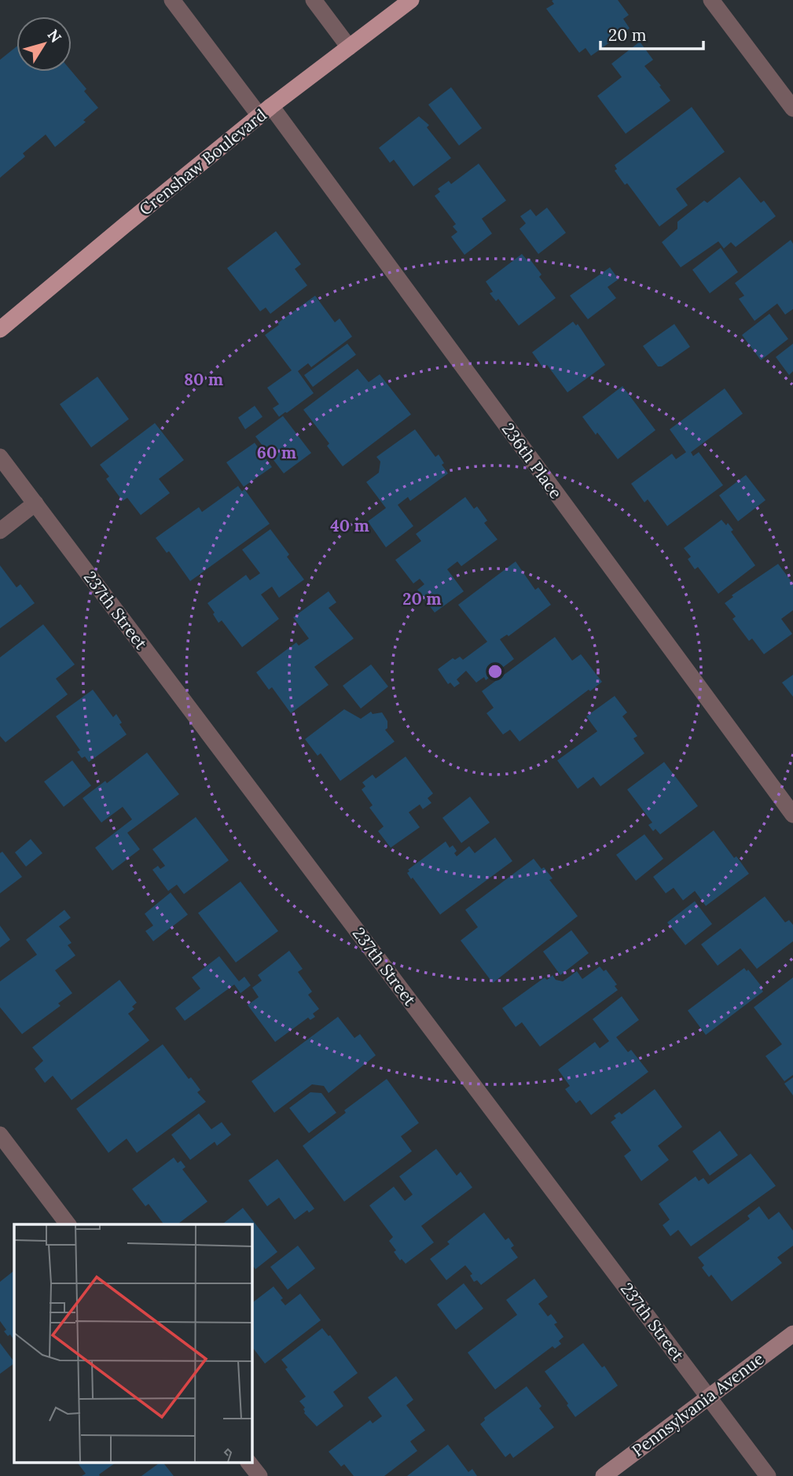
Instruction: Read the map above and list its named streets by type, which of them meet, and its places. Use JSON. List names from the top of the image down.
{
  "streets": {
    "main road": ["Crenshaw Boulevard"],
    "street": ["236th Place", "237th Street", "Pennsylvania Avenue"]
  },
  "crossings": [
    ["Crenshaw Boulevard", "236th Place"],
    ["237th Street", "Pennsylvania Avenue"]
  ],
  "scale_bar": "20 m",
  "north": "top right",
  "rings": [
    "80 m",
    "60 m",
    "40 m",
    "20 m"
  ]
}
